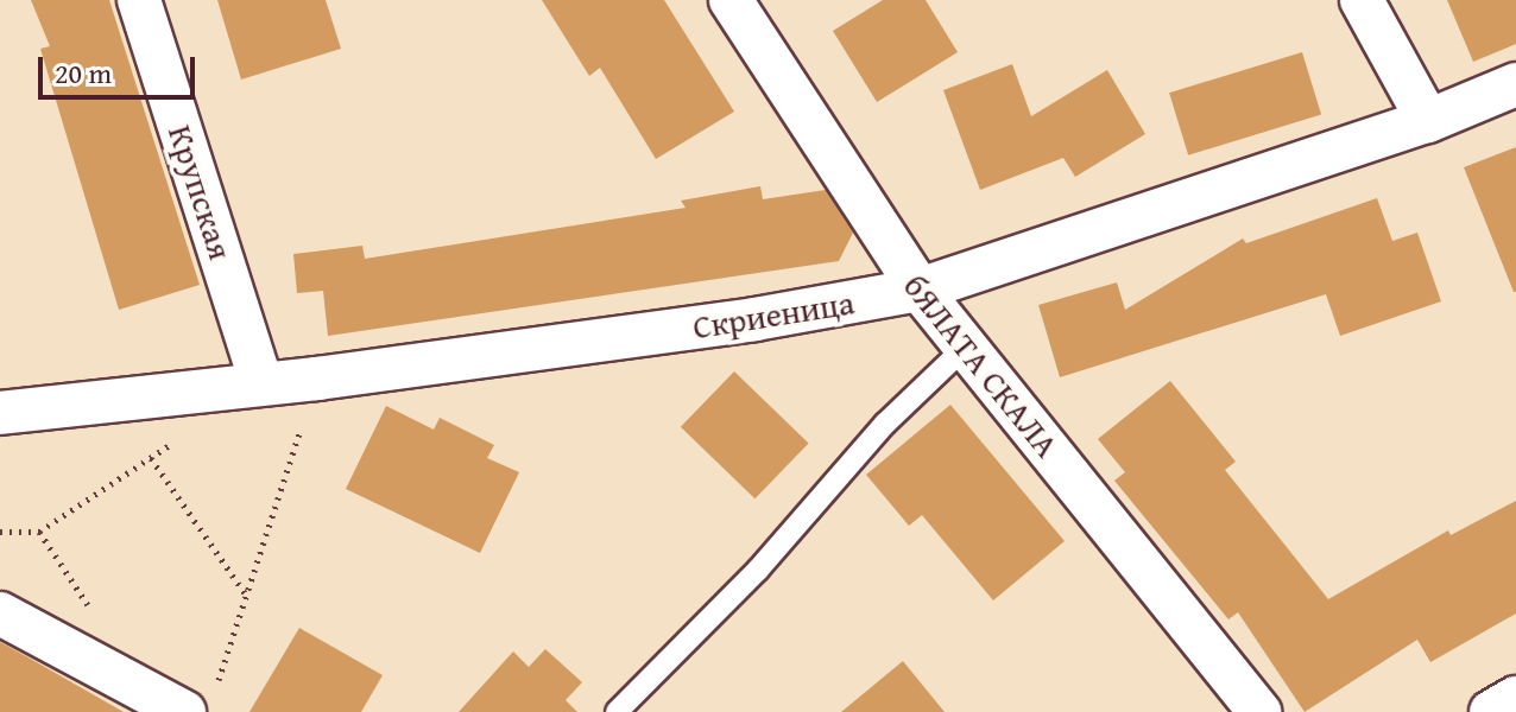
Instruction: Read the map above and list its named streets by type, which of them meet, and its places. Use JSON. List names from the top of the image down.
{
  "streets": {
    "street": ["Крупская", "Скриеница", "бЯЛАТА СКАЛА"]
  },
  "crossings": [
    ["Крупская", "Скриеница"],
    ["Скриеница", "бЯЛАТА СКАЛА"]
  ],
  "scale_bar": "20 m"
}
